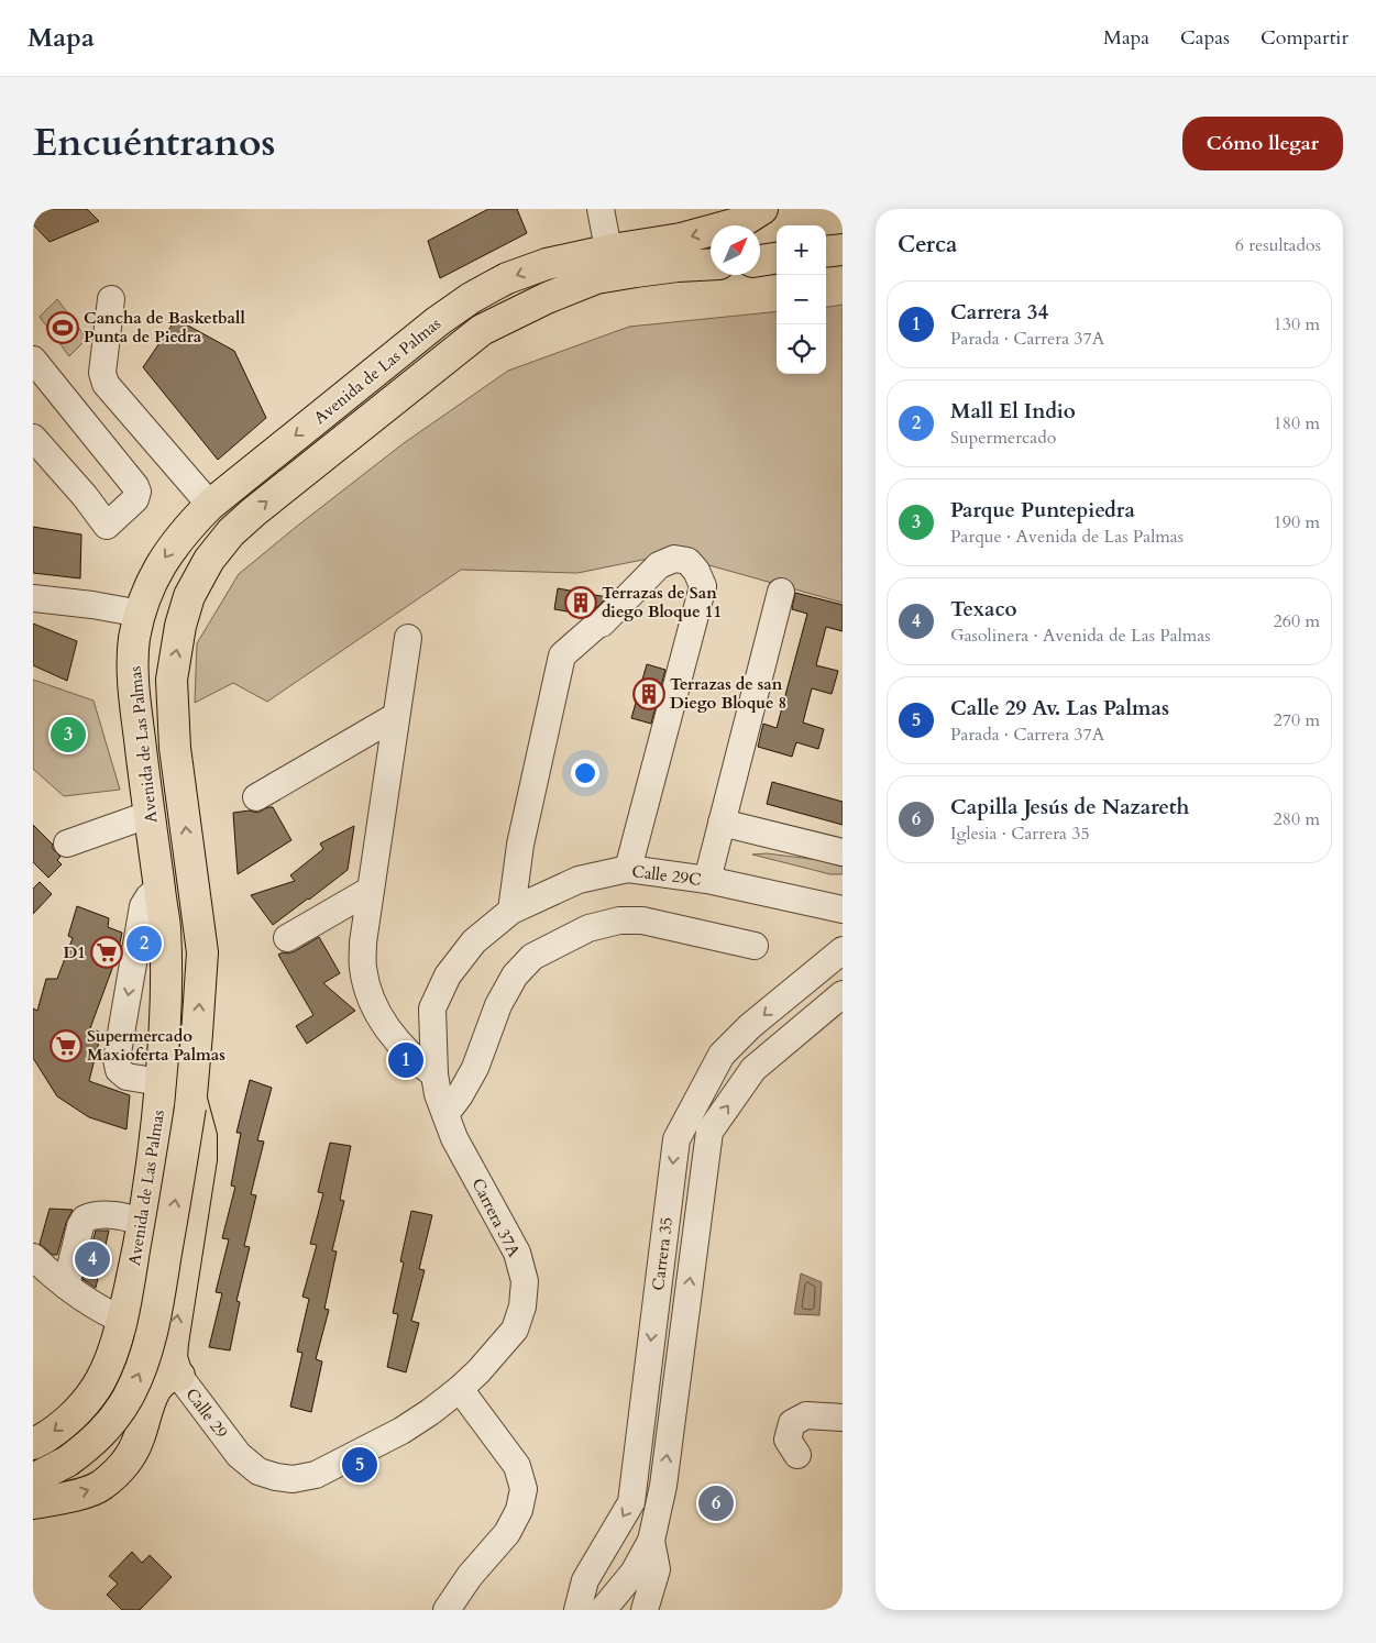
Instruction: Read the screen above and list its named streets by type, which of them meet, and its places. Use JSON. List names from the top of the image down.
{
  "streets": {
    "main road": ["Avenida de Las Palmas"],
    "street": [
      "Calle 29C",
      "Carrera 37A",
      "Carrera 35",
      "Calle 29"
    ]
  },
  "crossings": [
    ["Avenida de Las Palmas", "Calle 29"],
    ["Calle 29C", "Carrera 37A"],
    ["Carrera 37A", "Calle 29"]
  ],
  "places": {
    "sports": ["Cancha de Basketball Punta de Piedra"],
    "building": ["Terrazas de San diego Bloque 11", "Terrazas de san Diego Bloque 8"],
    "supermarket": ["D1", "Supermercado Maxioferta Palmas"]
  },
  "north": "top right",
  "page": {
    "header": "Mapa",
    "nav": ["Mapa", "Capas", "Compartir"],
    "title": "Encuéntranos",
    "buttons": "Cómo llegar",
    "heading": ["Cerca", "6 resultados"],
    "map_buttons": ["+", "−"],
    "list": [
      {
        "mark": "1",
        "name": "Carrera 34",
        "note": "Parada · Carrera 37A",
        "value": "130 m"
      },
      {
        "mark": "2",
        "name": "Mall El Indio",
        "note": "Supermercado",
        "value": "180 m"
      },
      {
        "mark": "3",
        "name": "Parque Puntepiedra",
        "note": "Parque · Avenida de Las Palmas",
        "value": "190 m"
      },
      {
        "mark": "4",
        "name": "Texaco",
        "note": "Gasolinera · Avenida de Las Palmas",
        "value": "260 m"
      },
      {
        "mark": "5",
        "name": "Calle 29 Av. Las Palmas",
        "note": "Parada · Carrera 37A",
        "value": "270 m"
      },
      {
        "mark": "6",
        "name": "Capilla Jesús de Nazareth",
        "note": "Iglesia · Carrera 35",
        "value": "280 m"
      }
    ],
    "pins": [
      "3",
      "2",
      "1",
      "4",
      "5",
      "6"
    ]
  }
}
